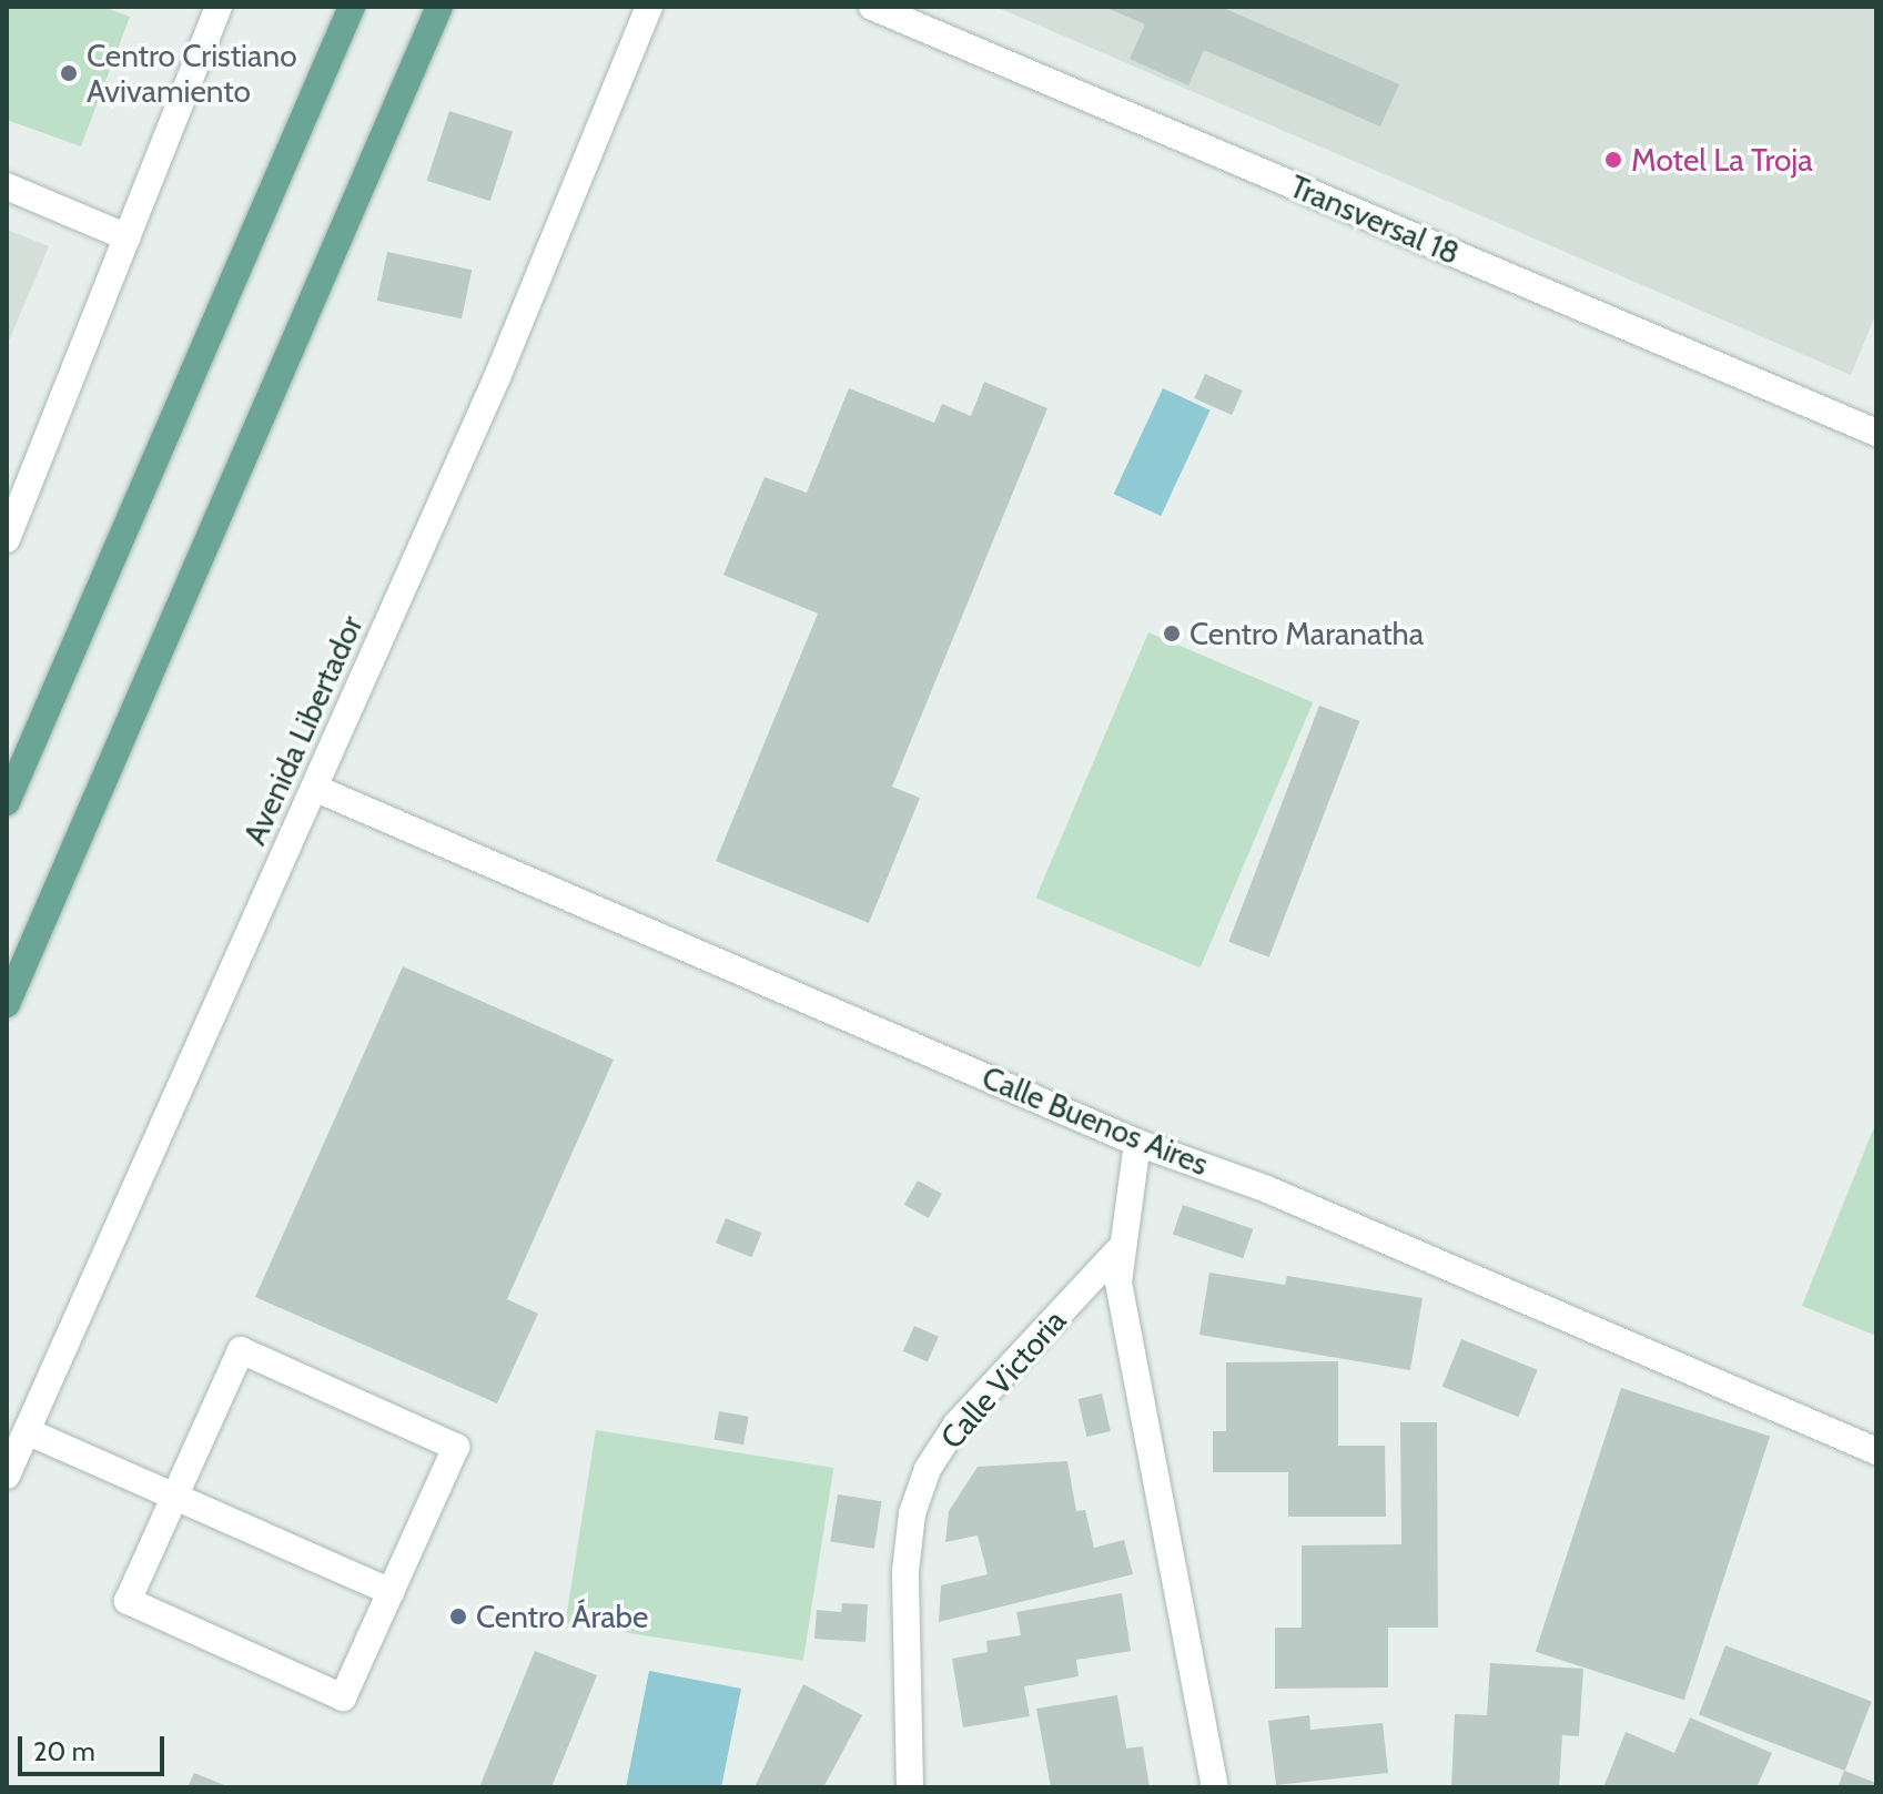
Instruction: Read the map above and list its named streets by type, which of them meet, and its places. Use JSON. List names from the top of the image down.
{
  "streets": {
    "street": [
      "Transversal 18",
      "Avenida Libertador",
      "Calle Buenos Aires",
      "Calle Victoria"
    ]
  },
  "crossings": [
    ["Avenida Libertador", "Calle Buenos Aires"]
  ],
  "places": [
    "Centro Cristiano Avivamiento",
    "Motel La Troja",
    "Centro Maranatha",
    "Centro Árabe"
  ],
  "scale_bar": "20 m"
}
